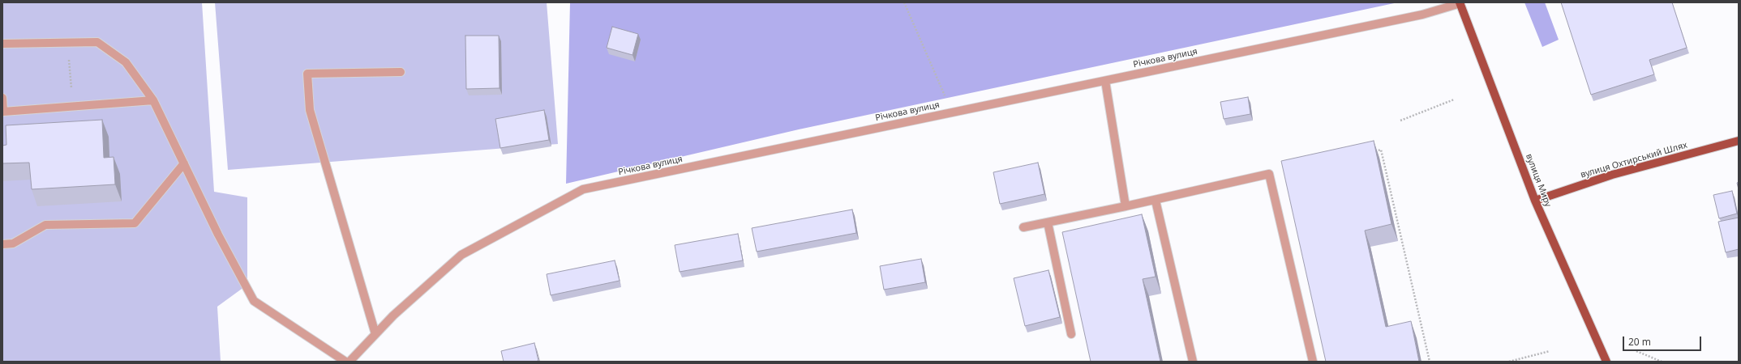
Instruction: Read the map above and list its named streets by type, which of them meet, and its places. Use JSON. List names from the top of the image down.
{
  "streets": {
    "main road": ["вулиця Охтирський Шлях", "вулиця Миру"],
    "street": ["Річкова вулиця"]
  },
  "crossings": [
    ["Річкова вулиця", "вулиця Миру"],
    ["вулиця Охтирський Шлях", "вулиця Миру"]
  ],
  "scale_bar": "20 m"
}
